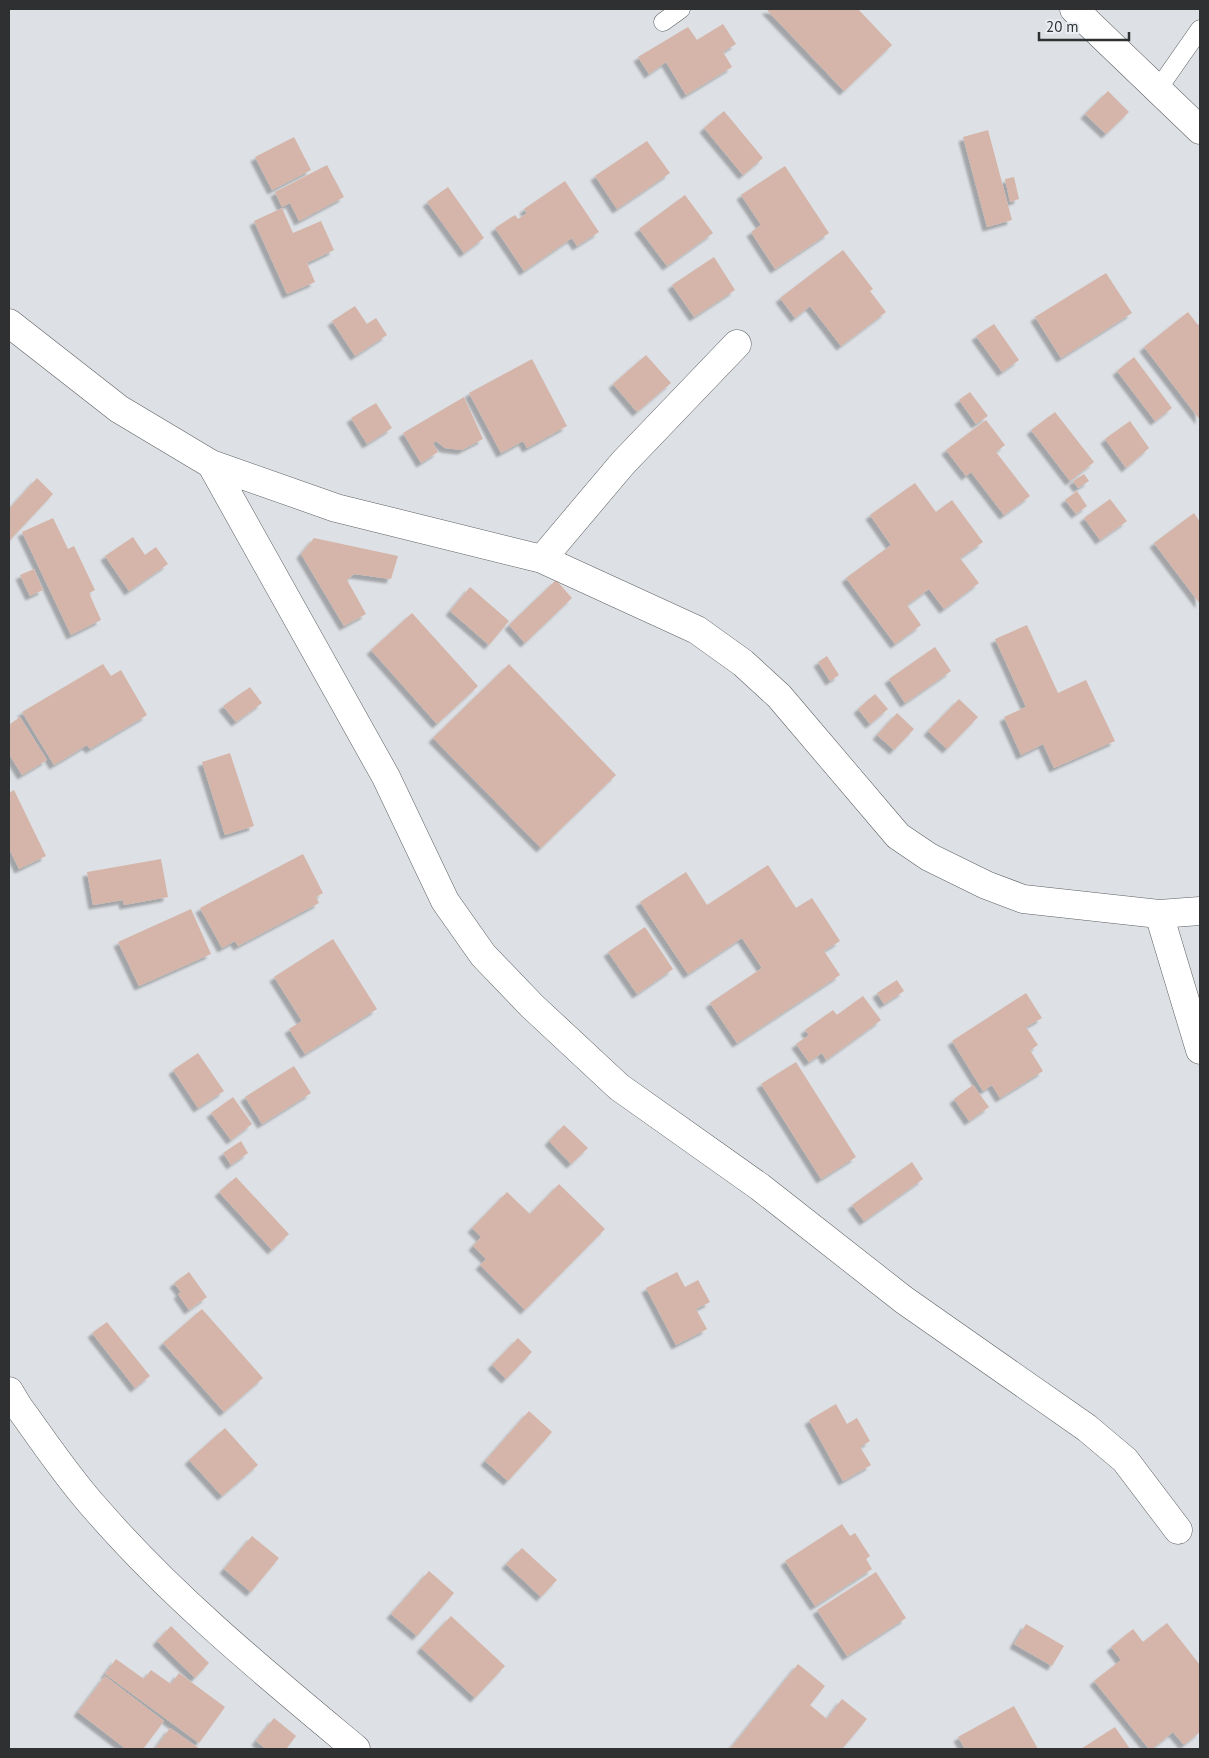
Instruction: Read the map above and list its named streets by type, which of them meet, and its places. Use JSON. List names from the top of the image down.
{
  "scale_bar": "20 m"
}
